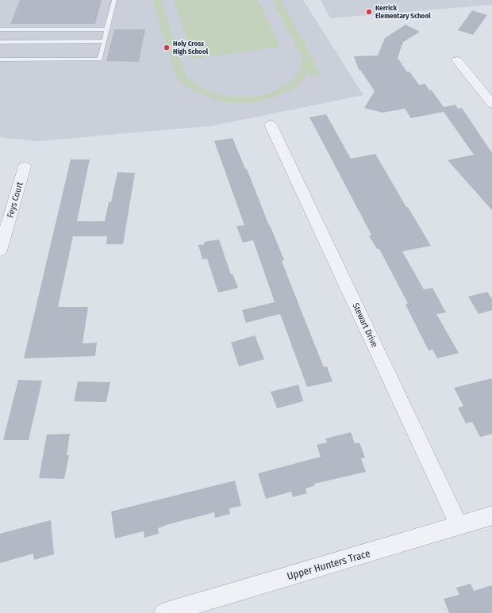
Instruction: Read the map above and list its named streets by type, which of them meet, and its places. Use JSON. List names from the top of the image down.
{
  "streets": {
    "street": ["Feys Court", "Stewart Drive", "Upper Hunters Trace"]
  },
  "crossings": [
    ["Stewart Drive", "Upper Hunters Trace"]
  ],
  "places": ["Kerrick Elementary School", "Holy Cross High School"]
}
